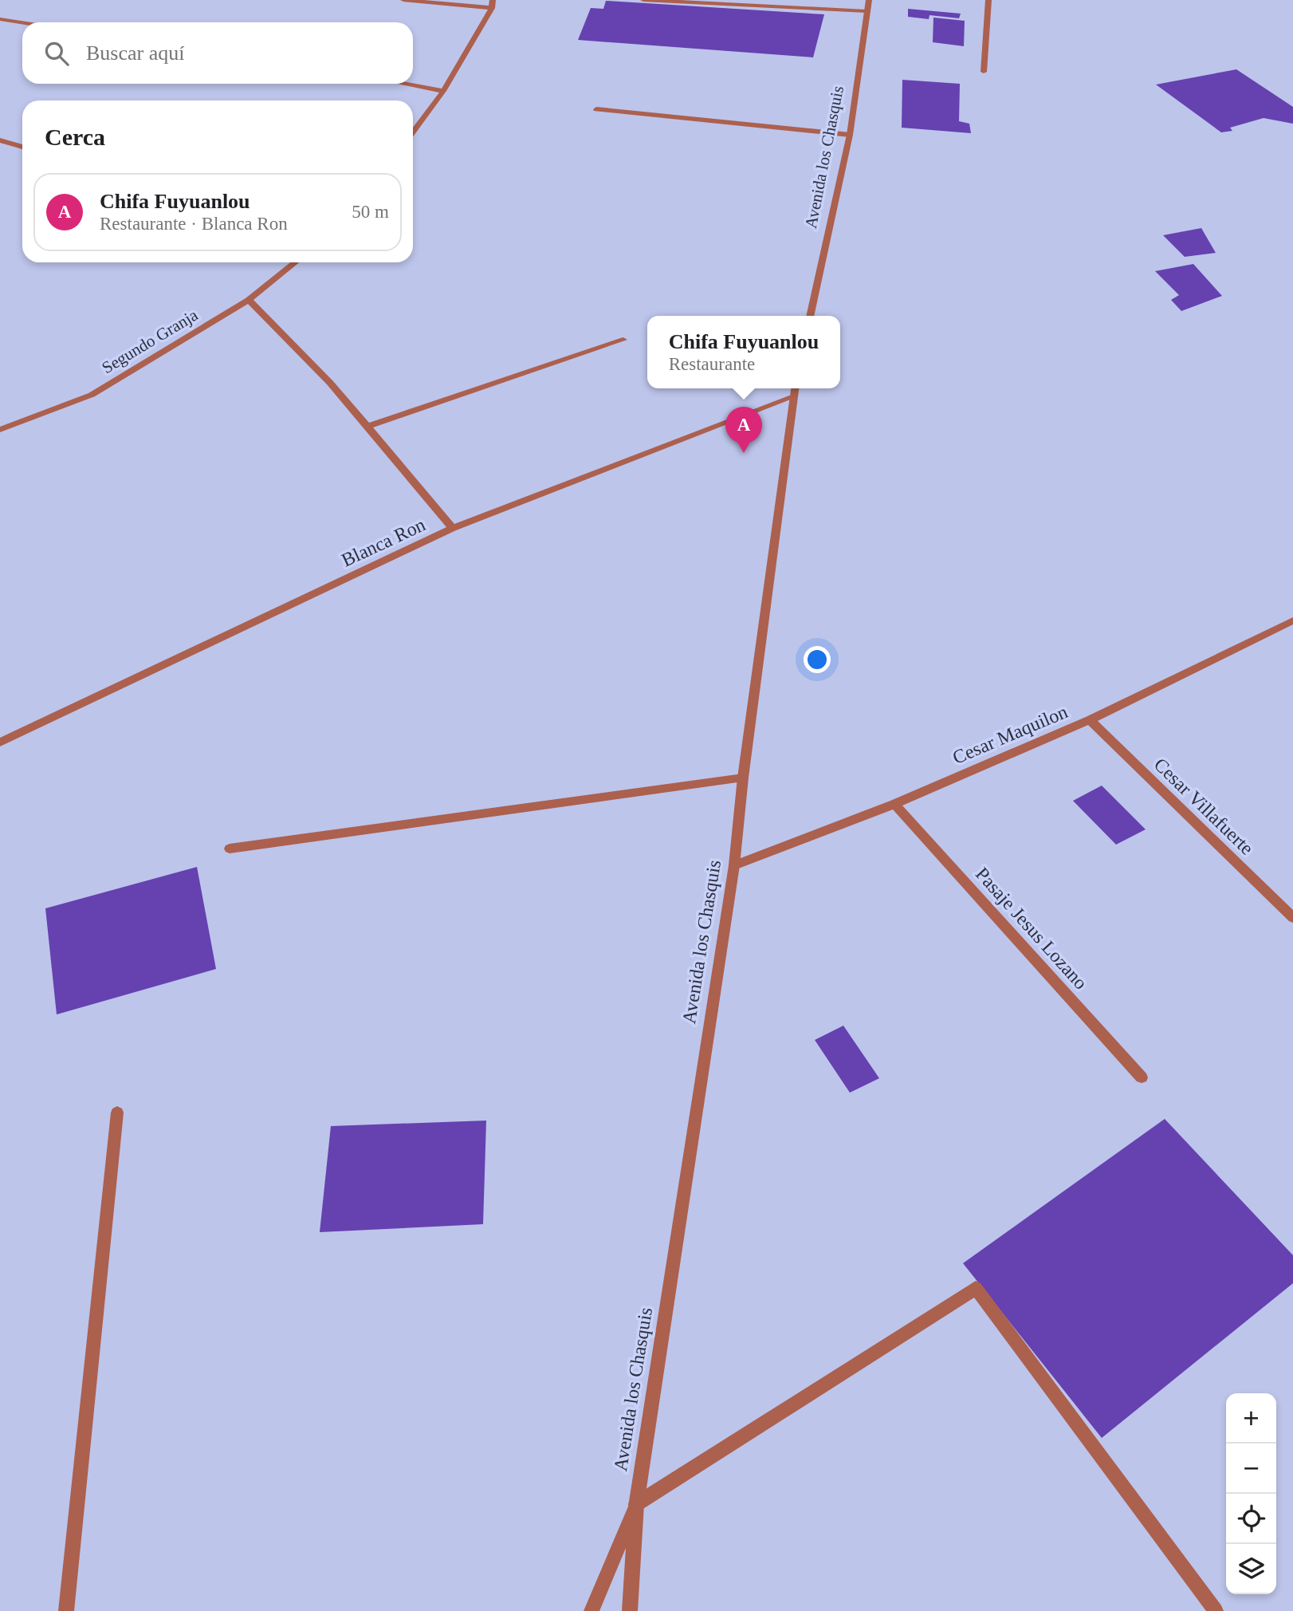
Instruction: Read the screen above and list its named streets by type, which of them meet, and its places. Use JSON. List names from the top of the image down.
{
  "streets": {
    "street": [
      "Avenida los Chasquis",
      "Segundo Granja",
      "Blanca Ron",
      "Cesar Maquilon",
      "Cesar Villafuerte",
      "Pasaje Jesus Lozano"
    ]
  },
  "crossings": [
    ["Avenida los Chasquis", "Blanca Ron"],
    ["Avenida los Chasquis", "Cesar Maquilon"],
    ["Cesar Maquilon", "Cesar Villafuerte"],
    ["Cesar Maquilon", "Pasaje Jesus Lozano"]
  ],
  "page": {
    "search": "Buscar aquí",
    "heading": "Cerca",
    "list": [
      {
        "mark": "A",
        "name": "Chifa Fuyuanlou",
        "note": "Restaurante · Blanca Ron",
        "value": "50 m"
      }
    ],
    "popup": ["Chifa Fuyuanlou", "Restaurante"],
    "pins": "A",
    "map_buttons": ["+", "−"]
  }
}
